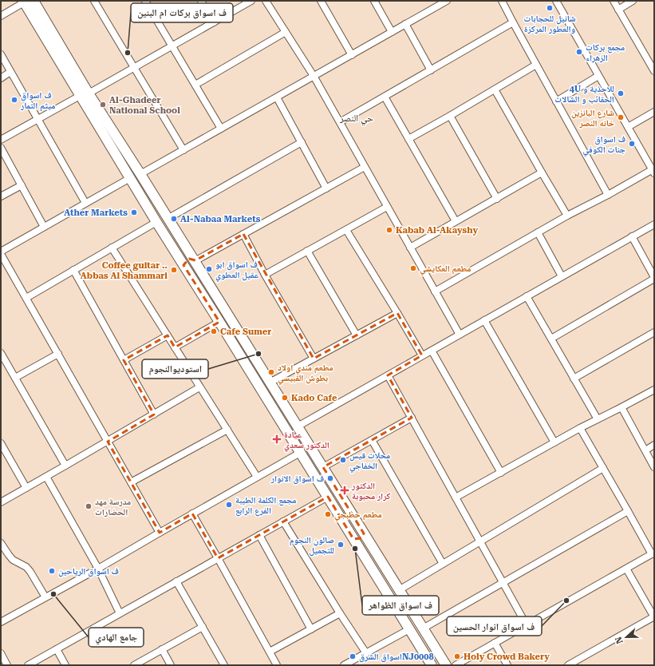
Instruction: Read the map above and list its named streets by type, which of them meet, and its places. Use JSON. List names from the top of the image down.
{
  "districts": ["حي النصر"],
  "places": {
    "other": [
      "شانيل للحجابات والعطور المركزة",
      "مجمع بركات الزهراء",
      "ف اسواق بركات ام البنين",
      "4U للاحذية و الحقائب و الشالات",
      "ف اسواق ميثم التمار",
      "Al-Ghadeer National School",
      "شارع البانزين خانه النصر",
      "ف اسواق جنات الكوفي",
      "Ather Markets",
      "Al-Nabaa Markets",
      "Kabab Al-Akayshy",
      "مطعم العكايشي",
      "ف اسواق ابو عقيل العطوي",
      "Coffee guitar .. Abbas Al Shammari",
      "Cafe Sumer",
      "استوديوالنجوم",
      "مطعم مندي اولاد بطوش القبيسي",
      "Kado Cafe",
      "محلات قيس الخفاجي",
      "ف اسواق الانوار",
      "مجمع الكلمة الطيبة الفرع الرابع",
      "مدرسة مهد الحضارات",
      "مطعم حطبجي",
      "صالون النجوم للتجميل",
      "ف اسواق الظواهر",
      "ف اسواق الرياحين",
      "جامع الهادي",
      "ف اسواق انوار الحسين",
      "اسواق الشرقNJ0008",
      "Holy Crowd Bakery"
    ],
    "health": ["عيادة الدكتور سعدي", "الدكتور كرار محبوبة"]
  },
  "north": "left"
}
